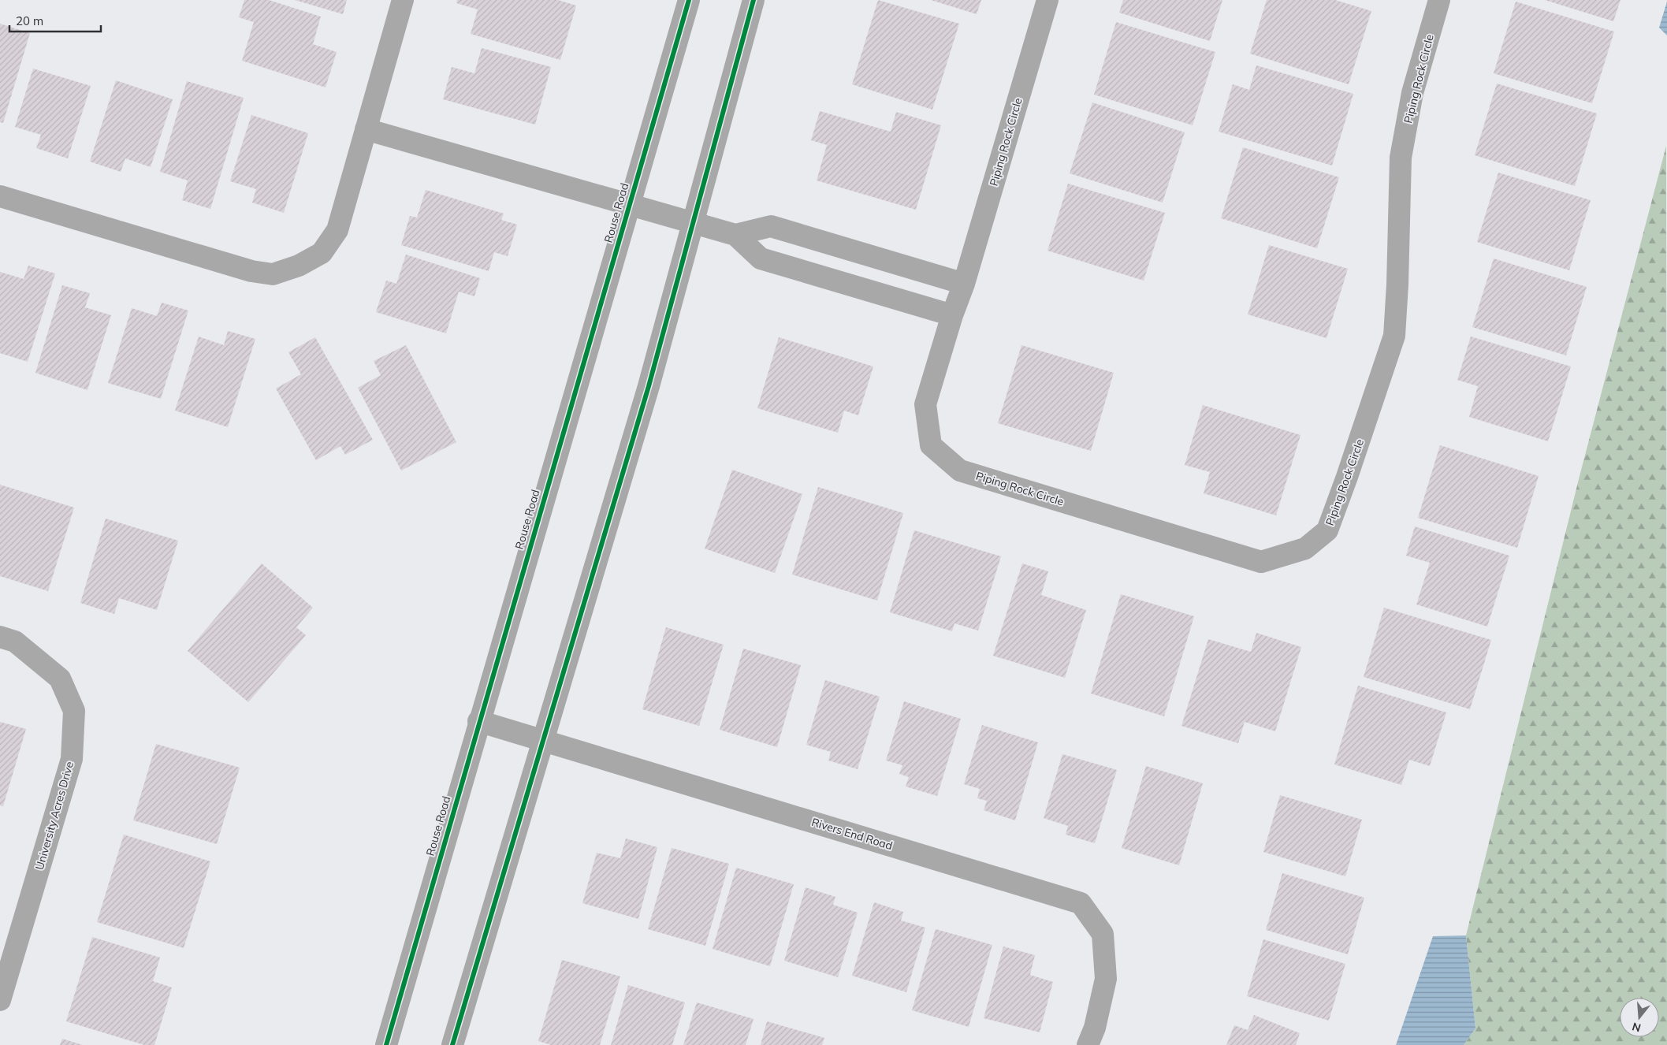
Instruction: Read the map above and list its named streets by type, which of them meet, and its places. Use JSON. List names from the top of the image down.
{
  "streets": {
    "street": [
      "Piping Rock Circle",
      "Rouse Road",
      "University Acres Drive",
      "Rivers End Road"
    ]
  },
  "crossings": [
    ["Rouse Road", "Rivers End Road"]
  ],
  "scale_bar": "20 m",
  "north": "bottom"
}
